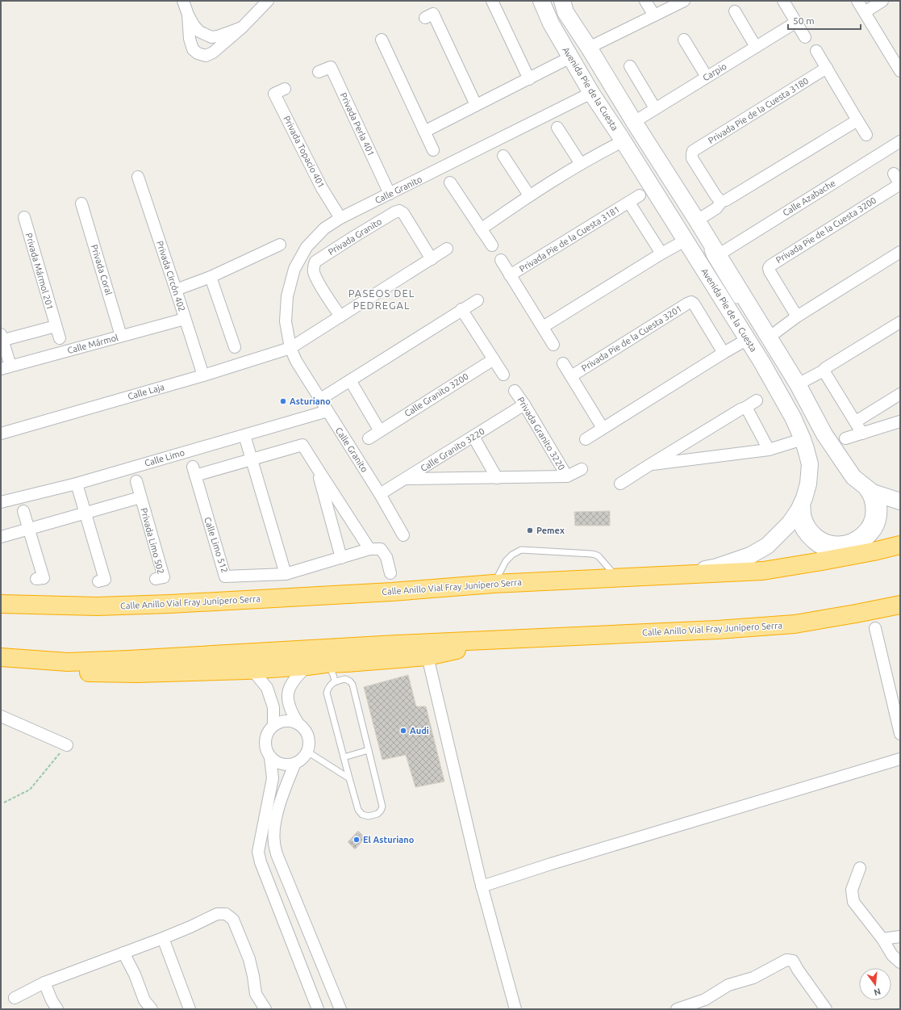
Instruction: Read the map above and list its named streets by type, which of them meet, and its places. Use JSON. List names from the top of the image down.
{
  "streets": {
    "highway": ["Calle Anillo Vial Fray Junípero Serra"],
    "main road": ["Avenida Pie de la Cuesta"],
    "street": [
      "Carpio",
      "Privada Pie de la Cuesta 3180",
      "Privada Perla 401",
      "Privada Topacio 401",
      "Calle Granito",
      "Calle Azabache",
      "Privada Pie de la Cuesta 3200",
      "Privada Granito",
      "Privada Pie de la Cuesta 3181",
      "Privada Coral",
      "Privada Mármol 201",
      "Privada Circón 402",
      "Privada Pie de la Cuesta 3201",
      "Calle Mármol",
      "Calle Laja",
      "Calle Granito 3200",
      "Privada Granito 3220",
      "Calle Granito 3220",
      "Calle Limo",
      "Privada Limo 502",
      "Calle Limo 512"
    ]
  },
  "crossings": [
    ["Carpio", "Avenida Pie de la Cuesta"],
    ["Avenida Pie de la Cuesta", "Calle Granito"],
    ["Avenida Pie de la Cuesta", "Calle Azabache"],
    ["Avenida Pie de la Cuesta", "Calle Anillo Vial Fray Junípero Serra"],
    ["Privada Perla 401", "Calle Granito"],
    ["Privada Topacio 401", "Calle Granito"],
    ["Calle Granito", "Calle Laja"],
    ["Calle Granito", "Calle Granito 3220"],
    ["Calle Granito", "Calle Limo"],
    ["Privada Coral", "Calle Mármol"],
    ["Privada Circón 402", "Calle Mármol"],
    ["Privada Circón 402", "Calle Laja"],
    ["Privada Granito 3220", "Calle Granito 3220"]
  ],
  "districts": ["PASEOS DEL PEDREGAL"],
  "places": [
    "Asturiano",
    "Pemex",
    "Audi",
    "El Asturiano"
  ],
  "scale_bar": "50 m",
  "north": "bottom"
}
